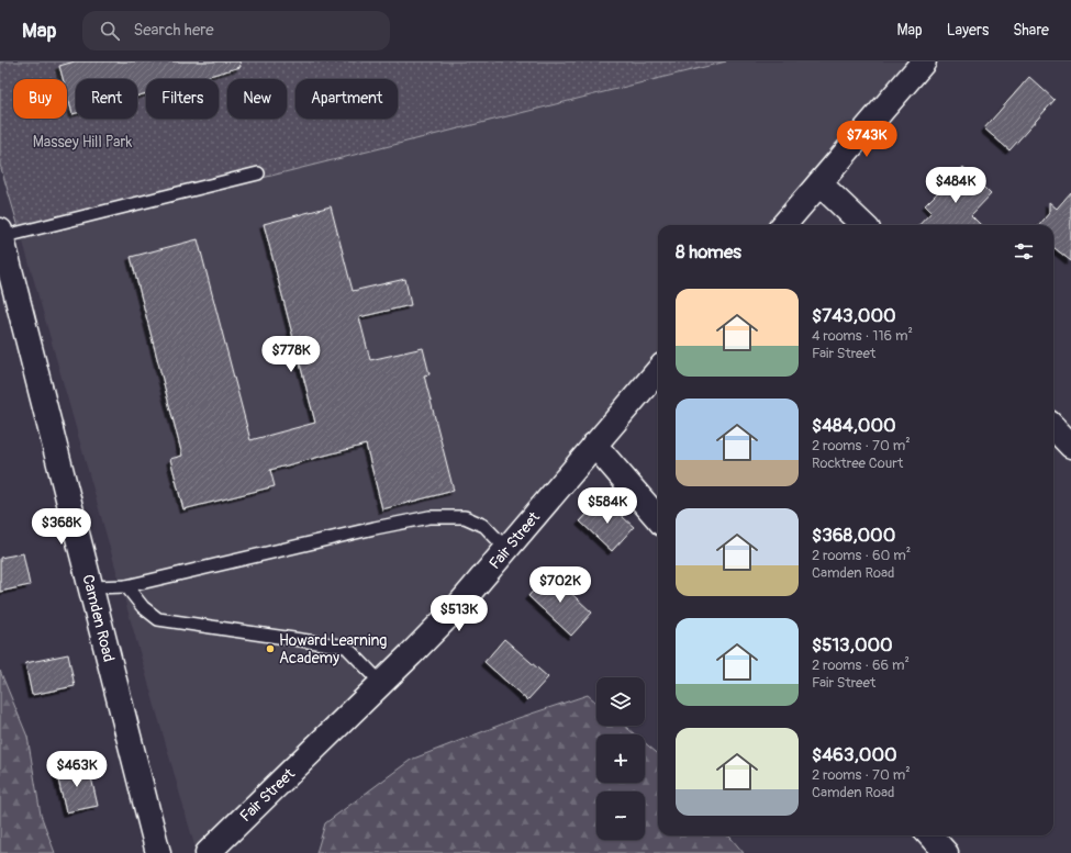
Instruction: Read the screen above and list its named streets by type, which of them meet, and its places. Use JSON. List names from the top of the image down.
{
  "streets": {
    "street": ["Fair Street", "Camden Road"]
  },
  "parks": ["Massey Hill Park"],
  "places": ["Howard Learning Academy"],
  "page": {
    "header": "Map",
    "search": "Search here",
    "nav": ["Map", "Layers", "Share"],
    "chip": [
      "Buy",
      "Rent",
      "Filters",
      "New",
      "Apartment"
    ],
    "price": [
      "$743K",
      "$484K",
      "$778K",
      "$584K",
      "$368K",
      "$702K",
      "$513K",
      "$463K"
    ],
    "heading": "8 homes",
    "list": [
      {
        "name": "$743,000",
        "note": "4 rooms · 116 m² · Fair Street"
      },
      {
        "name": "$484,000",
        "note": "2 rooms · 70 m² · Rocktree Court"
      },
      {
        "name": "$368,000",
        "note": "2 rooms · 60 m² · Camden Road"
      },
      {
        "name": "$513,000",
        "note": "2 rooms · 66 m² · Fair Street"
      },
      {
        "name": "$463,000",
        "note": "2 rooms · 70 m² · Camden Road"
      }
    ],
    "map_buttons": ["+", "−"]
  }
}
